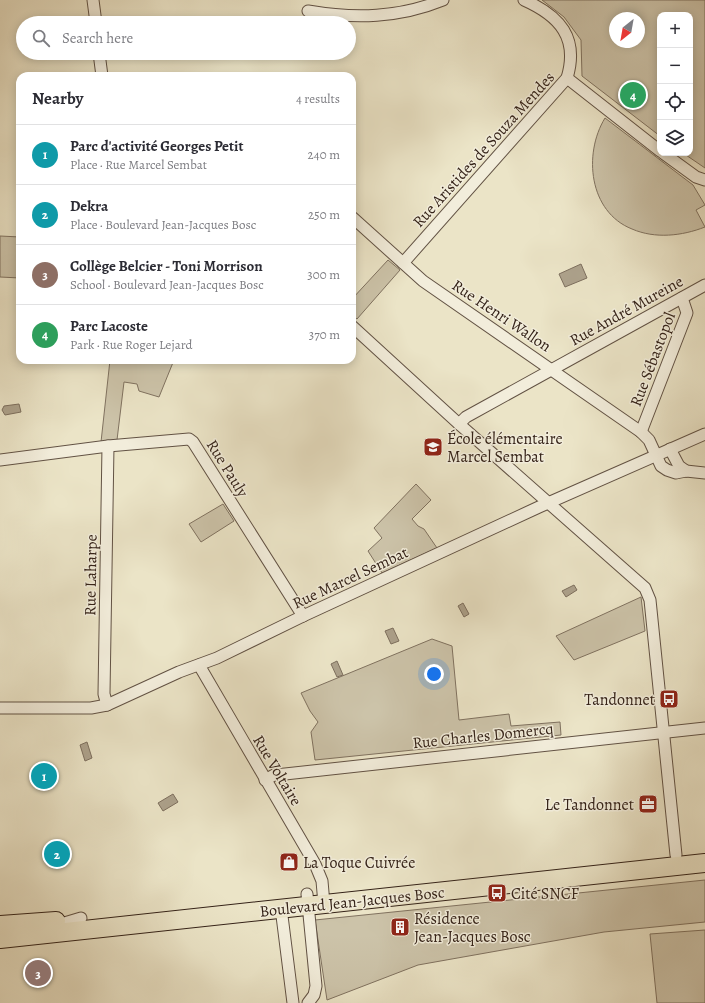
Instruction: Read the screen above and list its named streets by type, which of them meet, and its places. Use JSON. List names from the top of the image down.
{
  "streets": {
    "main road": ["Boulevard Jean-Jacques Bosc"],
    "street": [
      "Rue Aristides de Souza Mendes",
      "Rue André Mureine",
      "Rue Henri Wallon",
      "Rue Sébastopol",
      "Rue Pauly",
      "Rue Laharpe",
      "Rue Marcel Sembat",
      "Rue Charles Domercq",
      "Rue Voltaire"
    ]
  },
  "crossings": [
    ["Rue Aristides de Souza Mendes", "Rue Henri Wallon"],
    ["Rue André Mureine", "Rue Henri Wallon"],
    ["Rue André Mureine", "Rue Sébastopol"],
    ["Rue Henri Wallon", "Rue Sébastopol"],
    ["Rue Henri Wallon", "Rue Marcel Sembat"],
    ["Rue Pauly", "Rue Laharpe"],
    ["Rue Pauly", "Rue Marcel Sembat"],
    ["Rue Laharpe", "Rue Marcel Sembat"],
    ["Rue Marcel Sembat", "Rue Voltaire"],
    ["Rue Charles Domercq", "Rue Voltaire"],
    ["Rue Voltaire", "Boulevard Jean-Jacques Bosc"]
  ],
  "places": {
    "school or university": ["École élémentaire Marcel Sembat"],
    "bus stop": ["Tandonnet", "Cité SNCF"],
    "office": ["Le Tandonnet"],
    "shop": ["La Toque Cuivrée"],
    "building": ["Résidence Jean-Jacques Bosc"]
  },
  "north": "bottom left",
  "page": {
    "map_buttons": ["+", "−"],
    "search": "Search here",
    "heading": ["Nearby", "4 results"],
    "pins": [
      "4",
      "1",
      "2",
      "3"
    ],
    "list": [
      {
        "mark": "1",
        "name": "Parc d'activité Georges Petit",
        "note": "Place · Rue Marcel Sembat",
        "value": "240 m"
      },
      {
        "mark": "2",
        "name": "Dekra",
        "note": "Place · Boulevard Jean-Jacques Bosc",
        "value": "250 m"
      },
      {
        "mark": "3",
        "name": "Collège Belcier - Toni Morrison",
        "note": "School · Boulevard Jean-Jacques Bosc",
        "value": "300 m"
      },
      {
        "mark": "4",
        "name": "Parc Lacoste",
        "note": "Park · Rue Roger Lejard",
        "value": "370 m"
      }
    ]
  }
}
